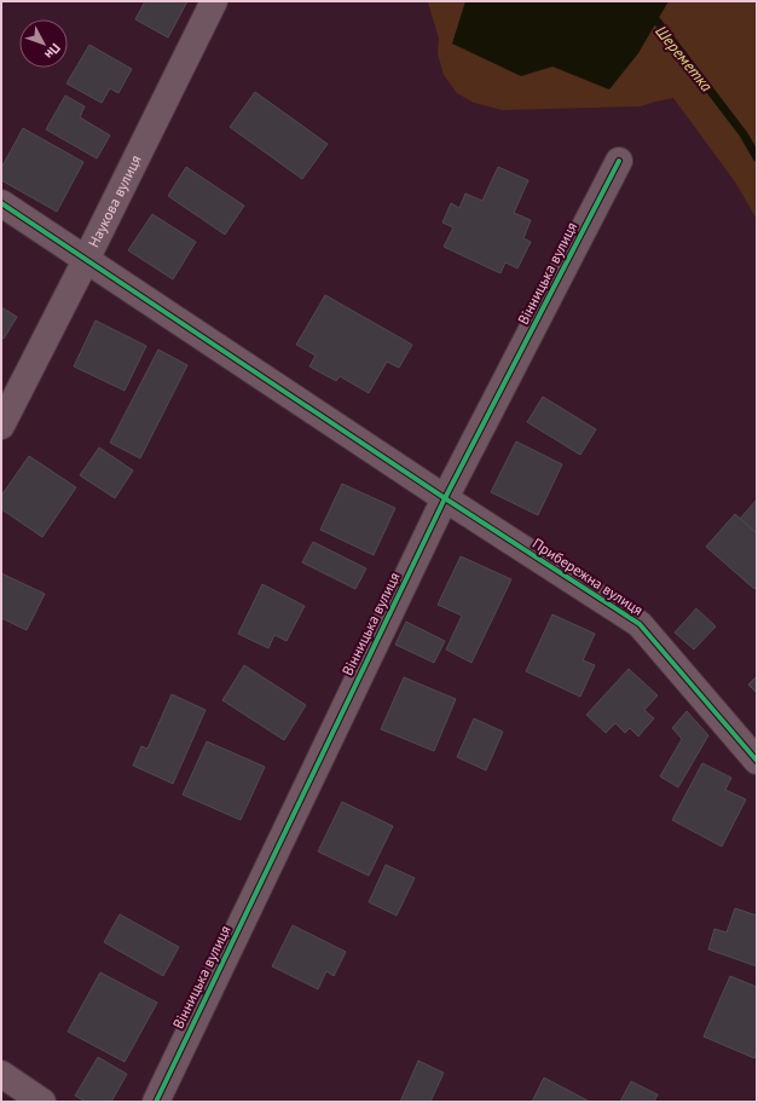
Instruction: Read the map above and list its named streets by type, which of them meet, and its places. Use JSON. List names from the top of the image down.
{
  "streets": {
    "street": ["Наукова вулиця", "Вінницька вулиця", "Прибережна вулиця"]
  },
  "crossings": [
    ["Наукова вулиця", "Прибережна вулиця"],
    ["Вінницька вулиця", "Прибережна вулиця"]
  ],
  "water": ["Шереметка"],
  "north": "bottom right"
}
